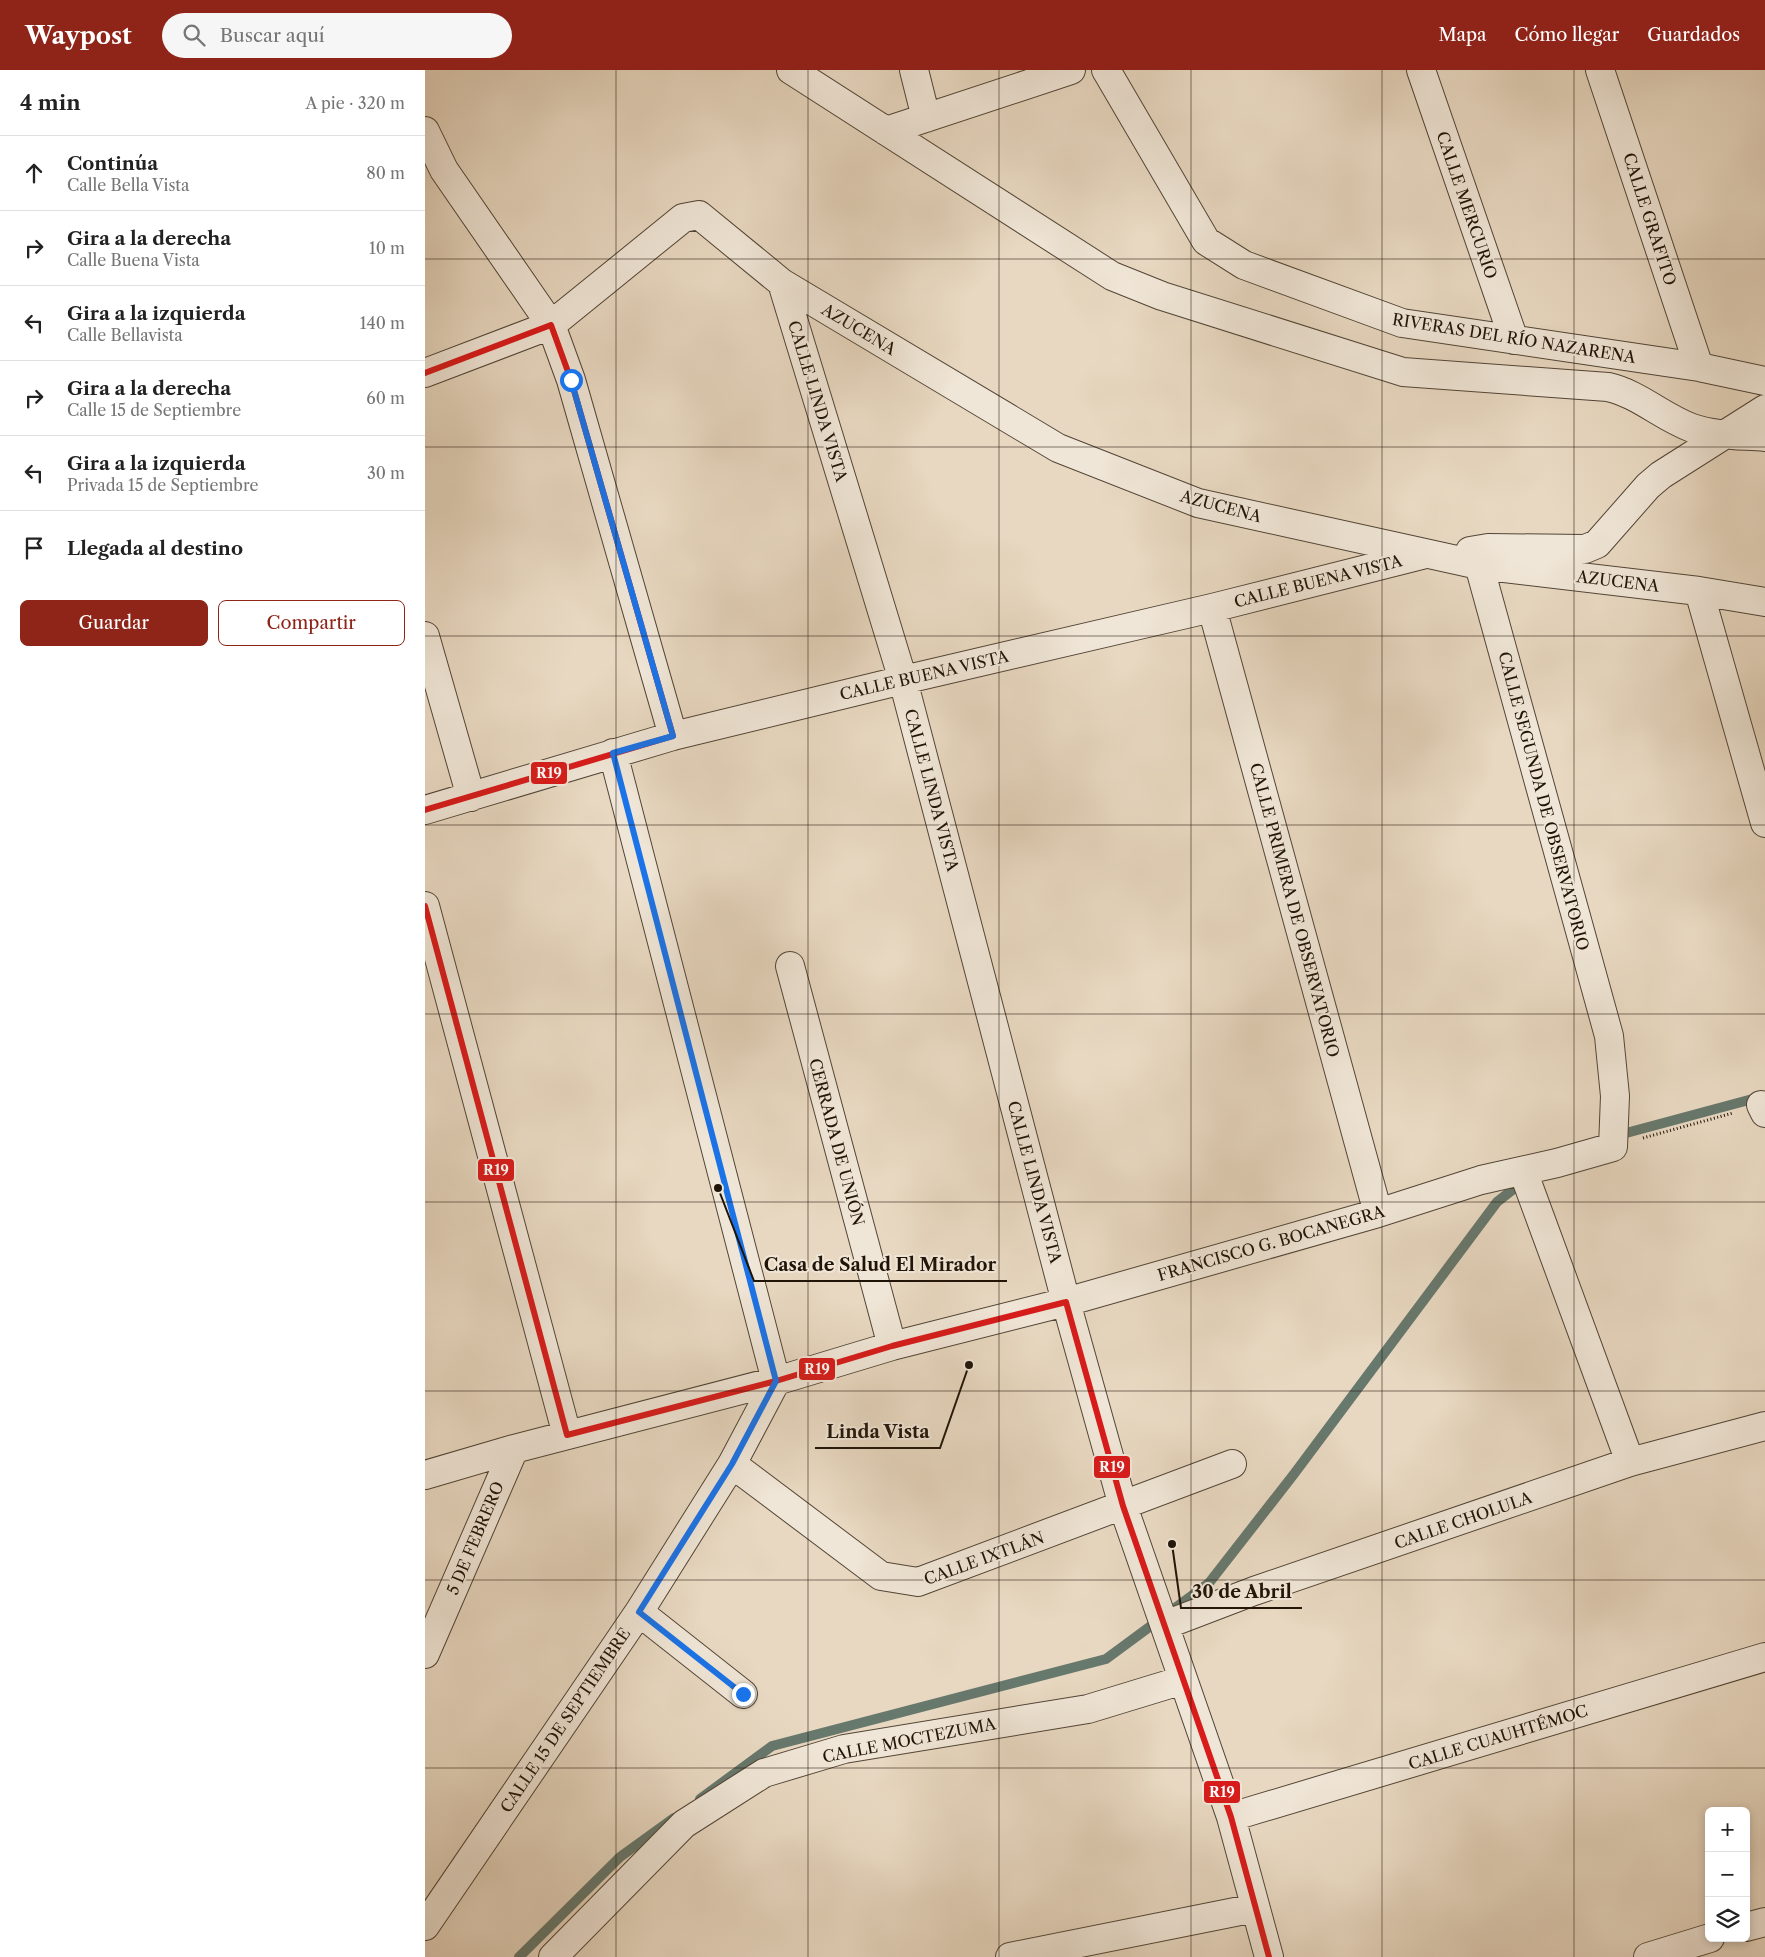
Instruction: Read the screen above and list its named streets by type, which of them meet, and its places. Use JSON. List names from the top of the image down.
{
  "streets": {
    "street": [
      "CALLE MERCURIO",
      "CALLE GRAFITO",
      "AZUCENA",
      "RIVERAS DEL RÍO NAZARENA",
      "CALLE LINDA VISTA",
      "CALLE BUENA VISTA",
      "CALLE SEGUNDA DE OBSERVATORIO",
      "CALLE PRIMERA DE OBSERVATORIO",
      "CERRADA DE UNIÓN",
      "FRANCISCO G. BOCANEGRA",
      "CALLE CHOLULA",
      "5 DE FEBRERO",
      "CALLE IXTLÁN",
      "CALLE 15 DE SEPTIEMBRE",
      "CALLE CUAUHTÉMOC",
      "CALLE MOCTEZUMA"
    ]
  },
  "crossings": [
    ["CALLE MERCURIO", "RIVERAS DEL RÍO NAZARENA"],
    ["CALLE GRAFITO", "RIVERAS DEL RÍO NAZARENA"],
    ["AZUCENA", "CALLE LINDA VISTA"],
    ["AZUCENA", "CALLE BUENA VISTA"],
    ["AZUCENA", "CALLE SEGUNDA DE OBSERVATORIO"],
    ["CALLE LINDA VISTA", "CALLE BUENA VISTA"],
    ["CALLE LINDA VISTA", "FRANCISCO G. BOCANEGRA"],
    ["CALLE LINDA VISTA", "CALLE CHOLULA"],
    ["CALLE LINDA VISTA", "CALLE IXTLÁN"],
    ["CALLE LINDA VISTA", "CALLE CUAUHTÉMOC"],
    ["CALLE LINDA VISTA", "CALLE MOCTEZUMA"],
    ["CALLE BUENA VISTA", "CALLE PRIMERA DE OBSERVATORIO"],
    ["CALLE SEGUNDA DE OBSERVATORIO", "FRANCISCO G. BOCANEGRA"],
    ["CALLE PRIMERA DE OBSERVATORIO", "FRANCISCO G. BOCANEGRA"],
    ["CERRADA DE UNIÓN", "FRANCISCO G. BOCANEGRA"],
    ["FRANCISCO G. BOCANEGRA", "5 DE FEBRERO"],
    ["FRANCISCO G. BOCANEGRA", "CALLE 15 DE SEPTIEMBRE"],
    ["CALLE IXTLÁN", "CALLE 15 DE SEPTIEMBRE"]
  ],
  "places": ["Casa de Salud El Mirador", "Linda Vista", "30 de Abril"],
  "lines": ["transit line R19"],
  "page": {
    "header": "Waypost",
    "search": "Buscar aquí",
    "nav": ["Mapa", "Cómo llegar", "Guardados"],
    "heading": ["4 min", "A pie · 320 m"],
    "list": [
      ["Continúa", "Calle Bella Vista", "80 m"],
      ["Gira a la derecha", "Calle Buena Vista", "10 m"],
      ["Gira a la izquierda", "Calle Bellavista", "140 m"],
      ["Gira a la derecha", "Calle 15 de Septiembre", "60 m"],
      ["Gira a la izquierda", "Privada 15 de Septiembre", "30 m"],
      "Llegada al destino"
    ],
    "buttons": ["Guardar", "Compartir"],
    "map_buttons": ["+", "−"]
  }
}
